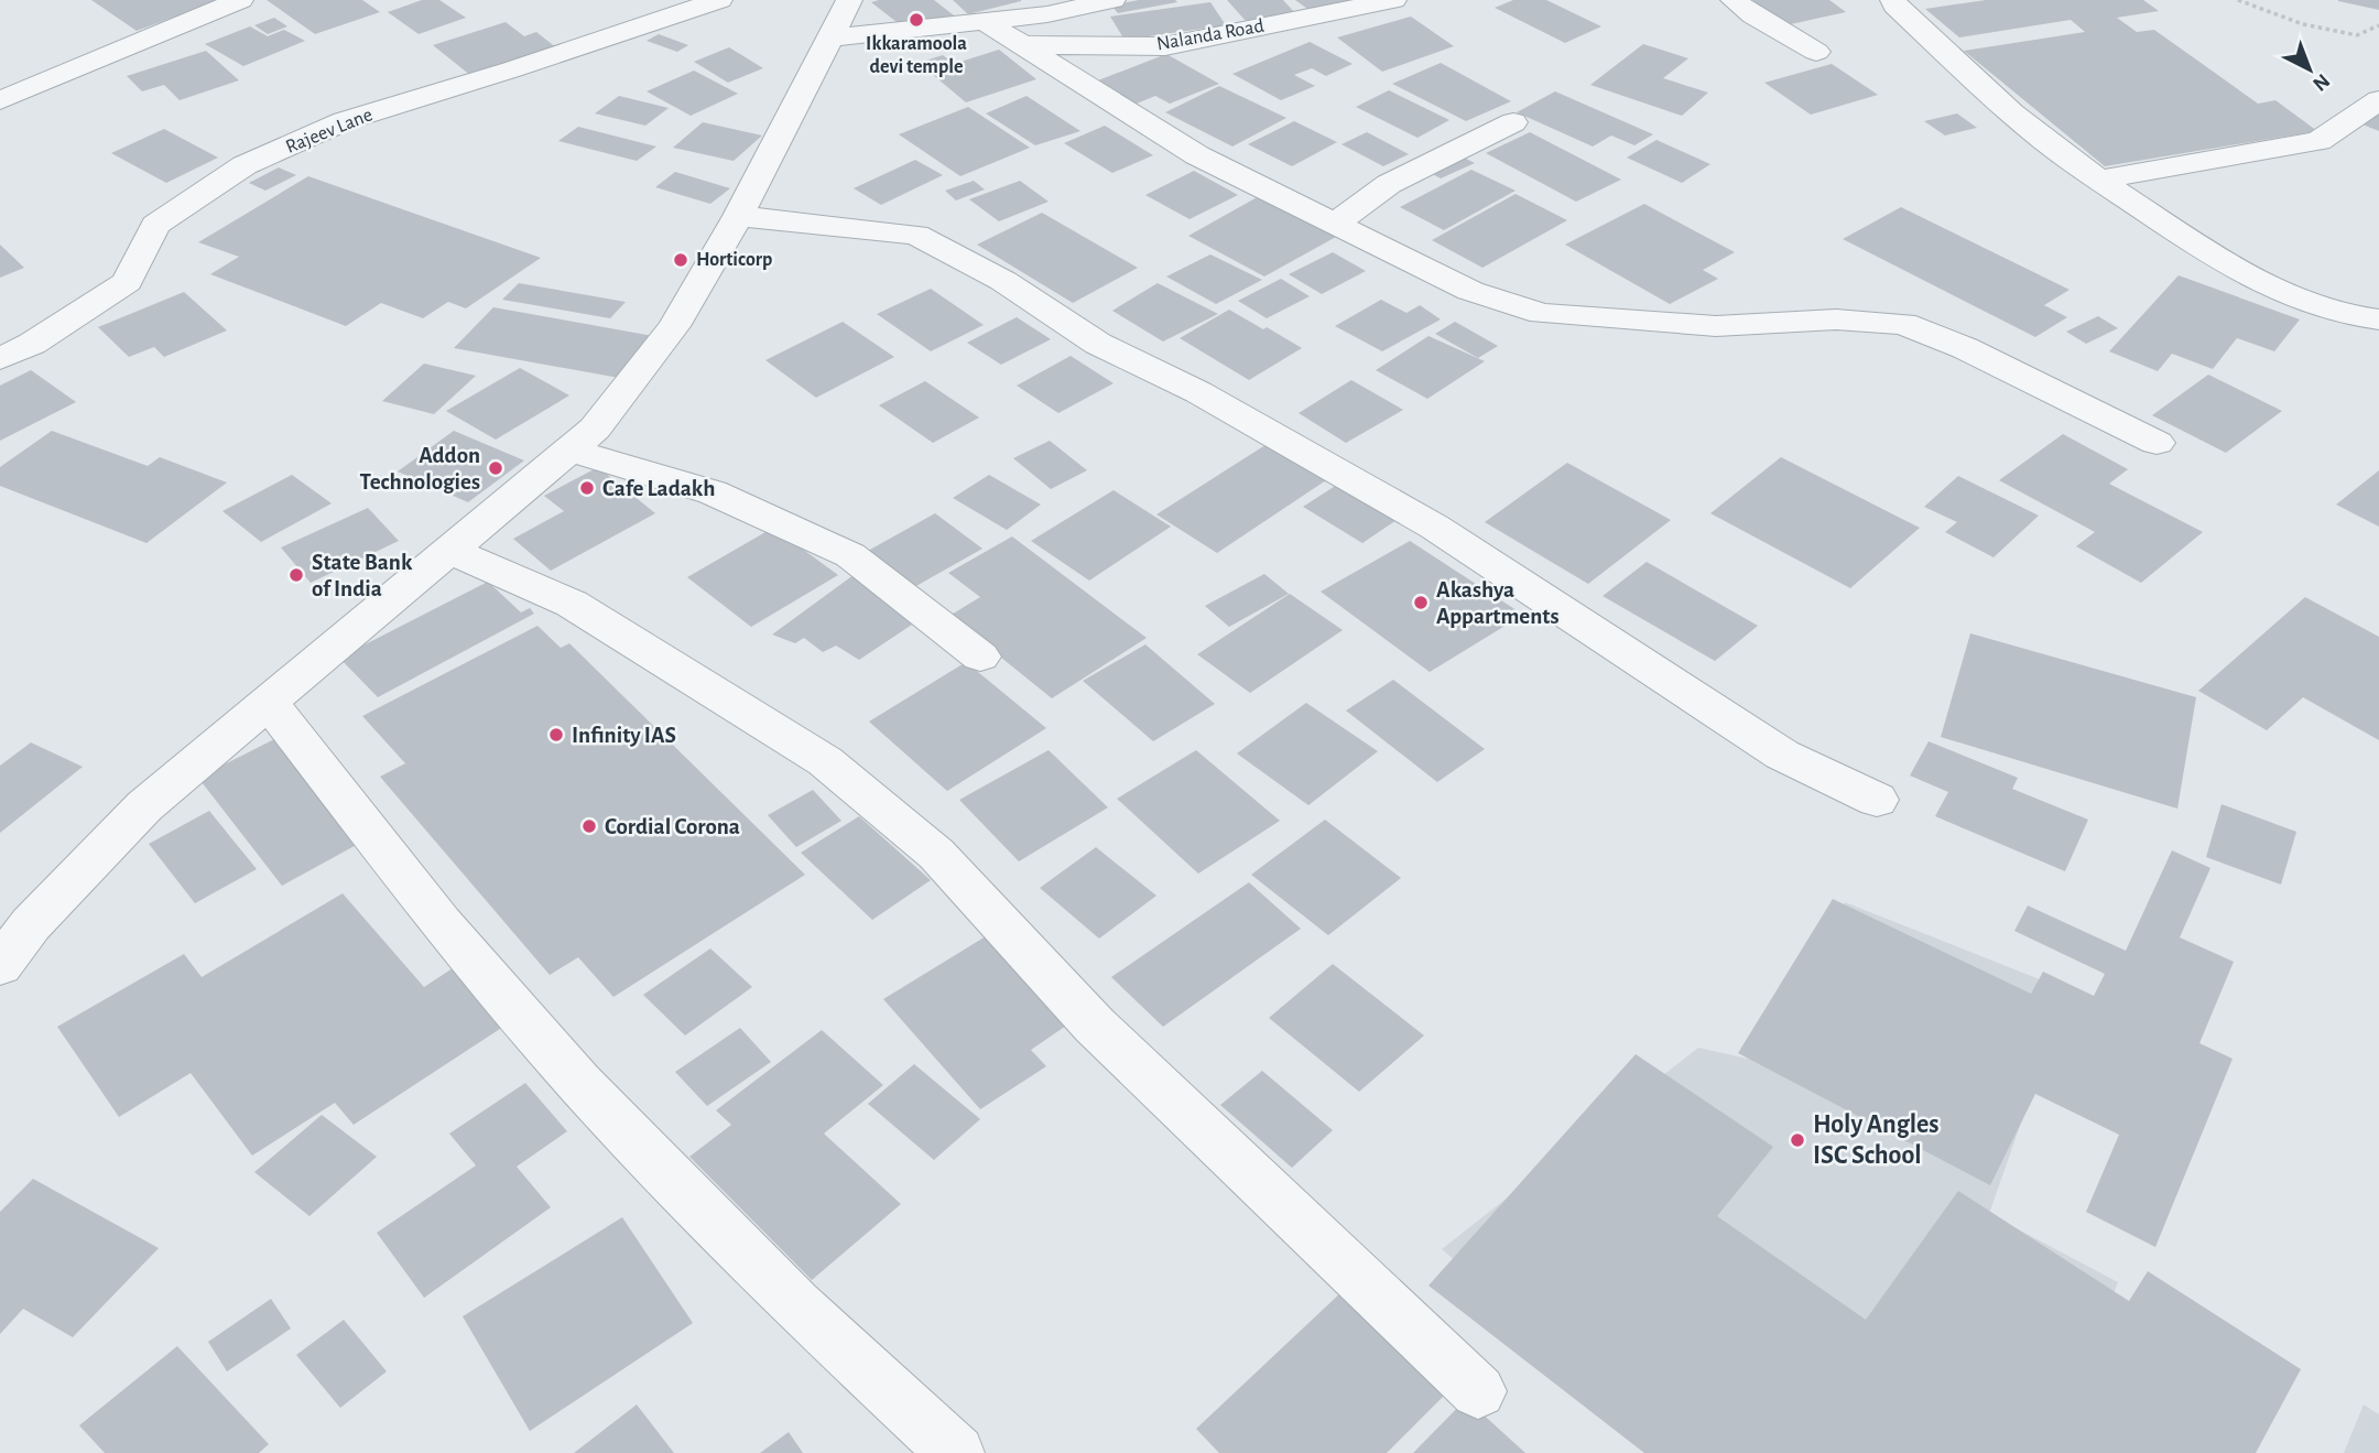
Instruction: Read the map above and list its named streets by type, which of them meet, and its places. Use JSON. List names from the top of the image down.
{
  "streets": {
    "street": ["Nalanda Road", "Rajeev Lane"]
  },
  "places": [
    "Ikkaramoola devi temple",
    "Horticorp",
    "Addon Technologies",
    "Cafe Ladakh",
    "State Bank of India",
    "Akashya Appartments",
    "Infinity IAS",
    "Cordial Corona",
    "Holy Angles ISC School"
  ],
  "north": "bottom right"
}
